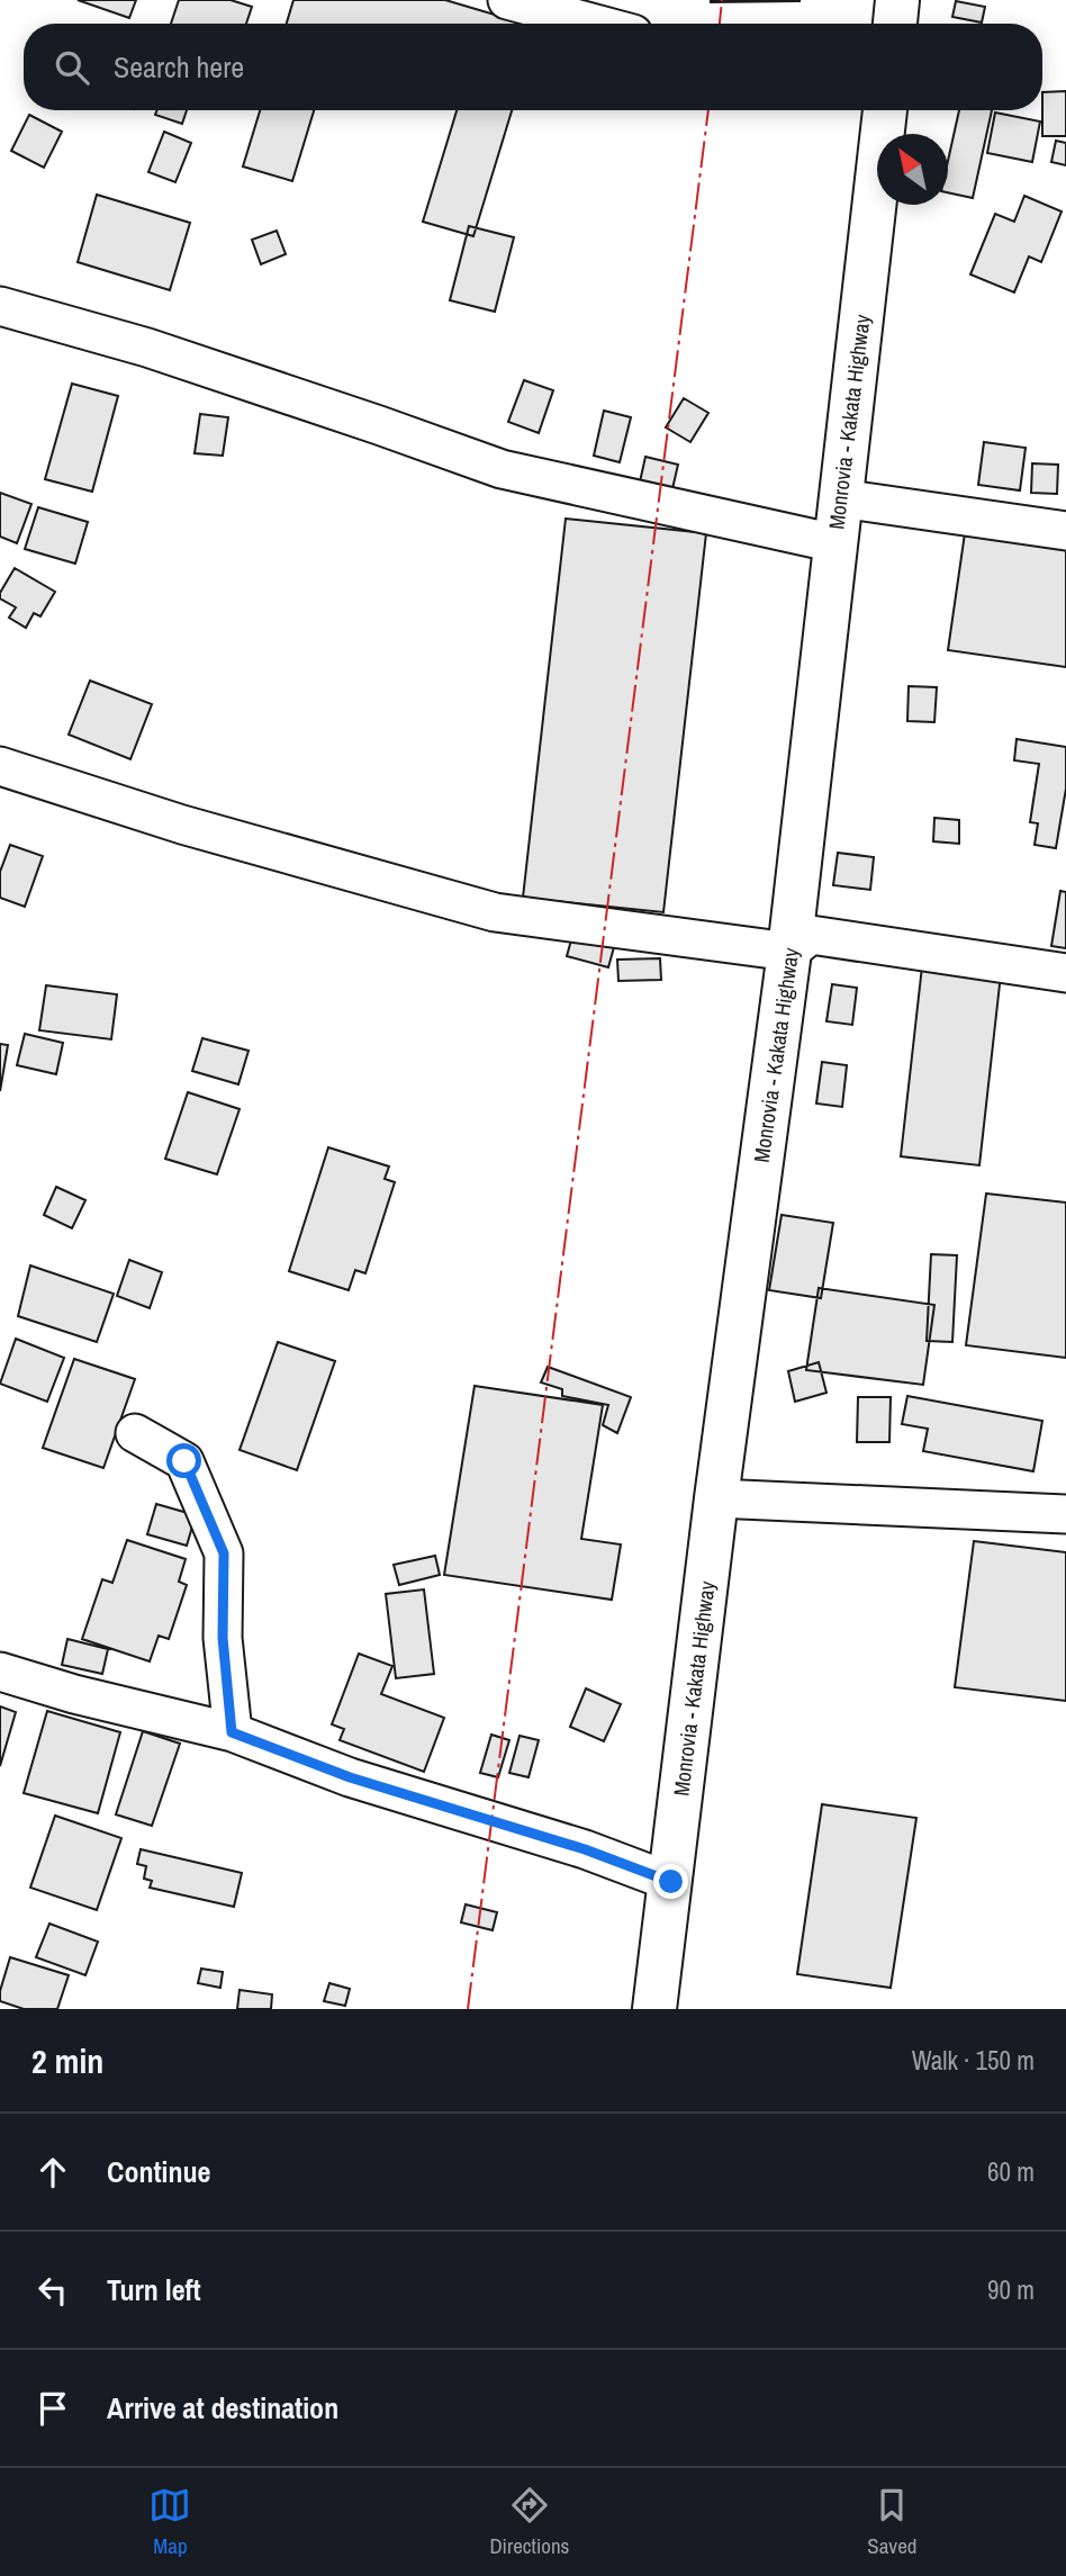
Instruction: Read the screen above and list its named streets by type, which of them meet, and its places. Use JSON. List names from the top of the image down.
{
  "streets": {
    "highway": ["Monrovia - Kakata Highway"]
  },
  "north": "top left",
  "page": {
    "search": "Search here",
    "heading": ["2 min", "Walk · 150 m"],
    "list": [
      ["Continue", "60 m"],
      ["Turn left", "90 m"],
      "Arrive at destination"
    ],
    "nav": ["Map", "Directions", "Saved"]
  }
}
